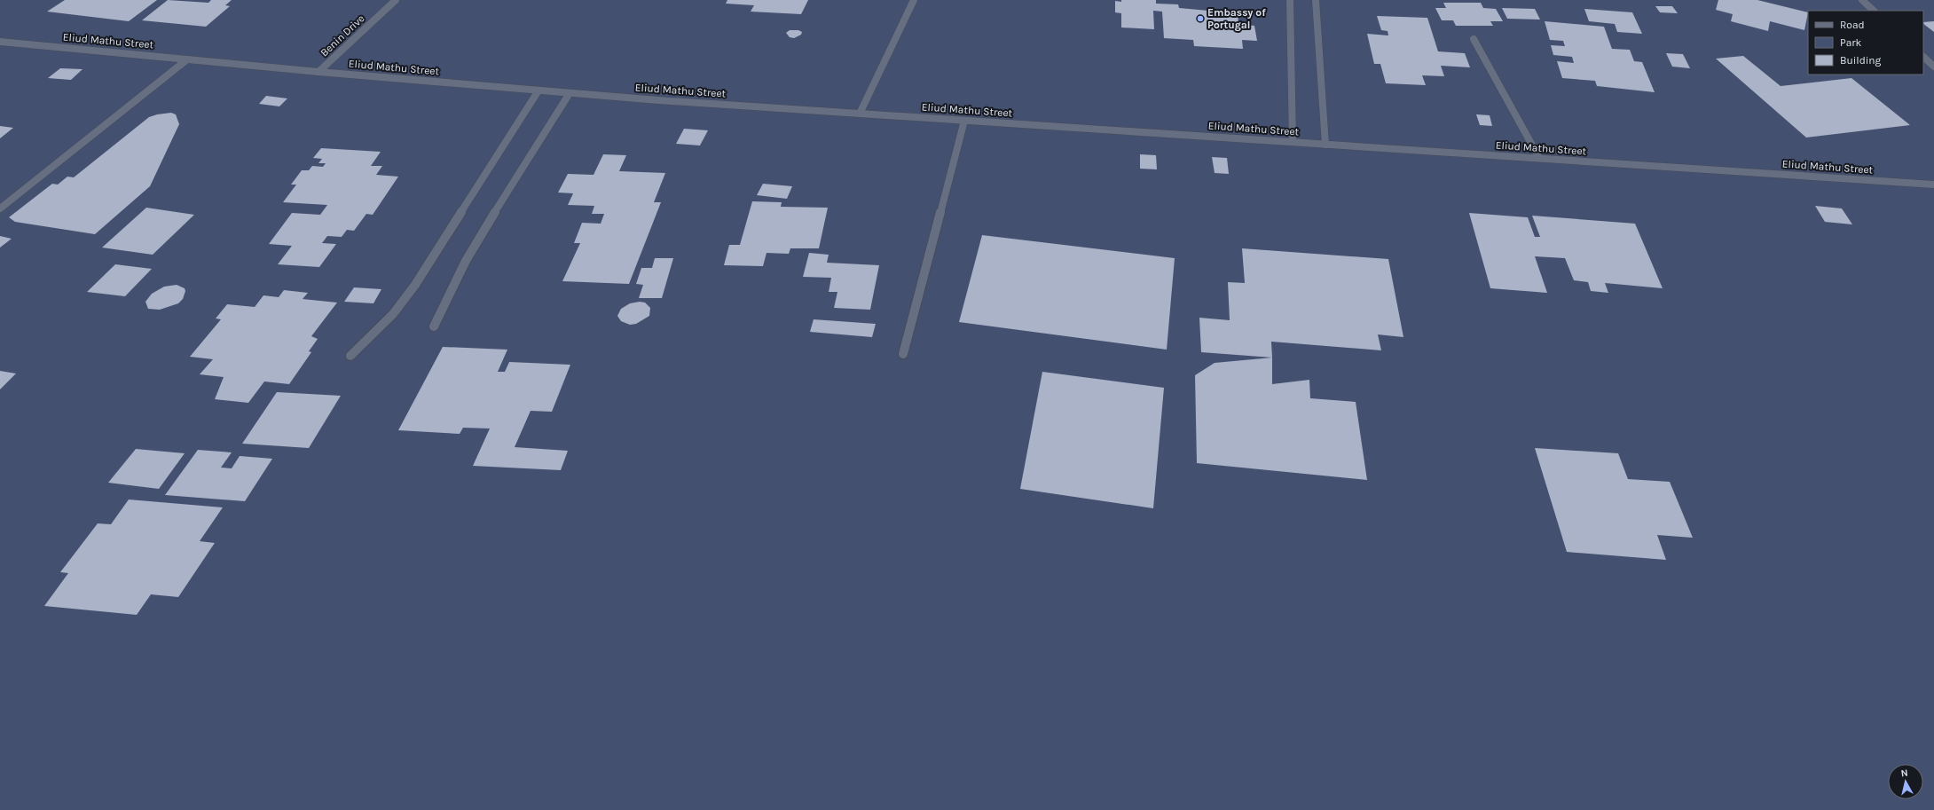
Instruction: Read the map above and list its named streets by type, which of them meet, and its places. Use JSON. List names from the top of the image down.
{
  "streets": {
    "street": ["Benin Drive", "Eliud Mathu Street"]
  },
  "crossings": [
    ["Benin Drive", "Eliud Mathu Street"]
  ],
  "places": ["Embassy of Portugal"],
  "legend": ["Road", "Park", "Building"],
  "north": "top"
}
